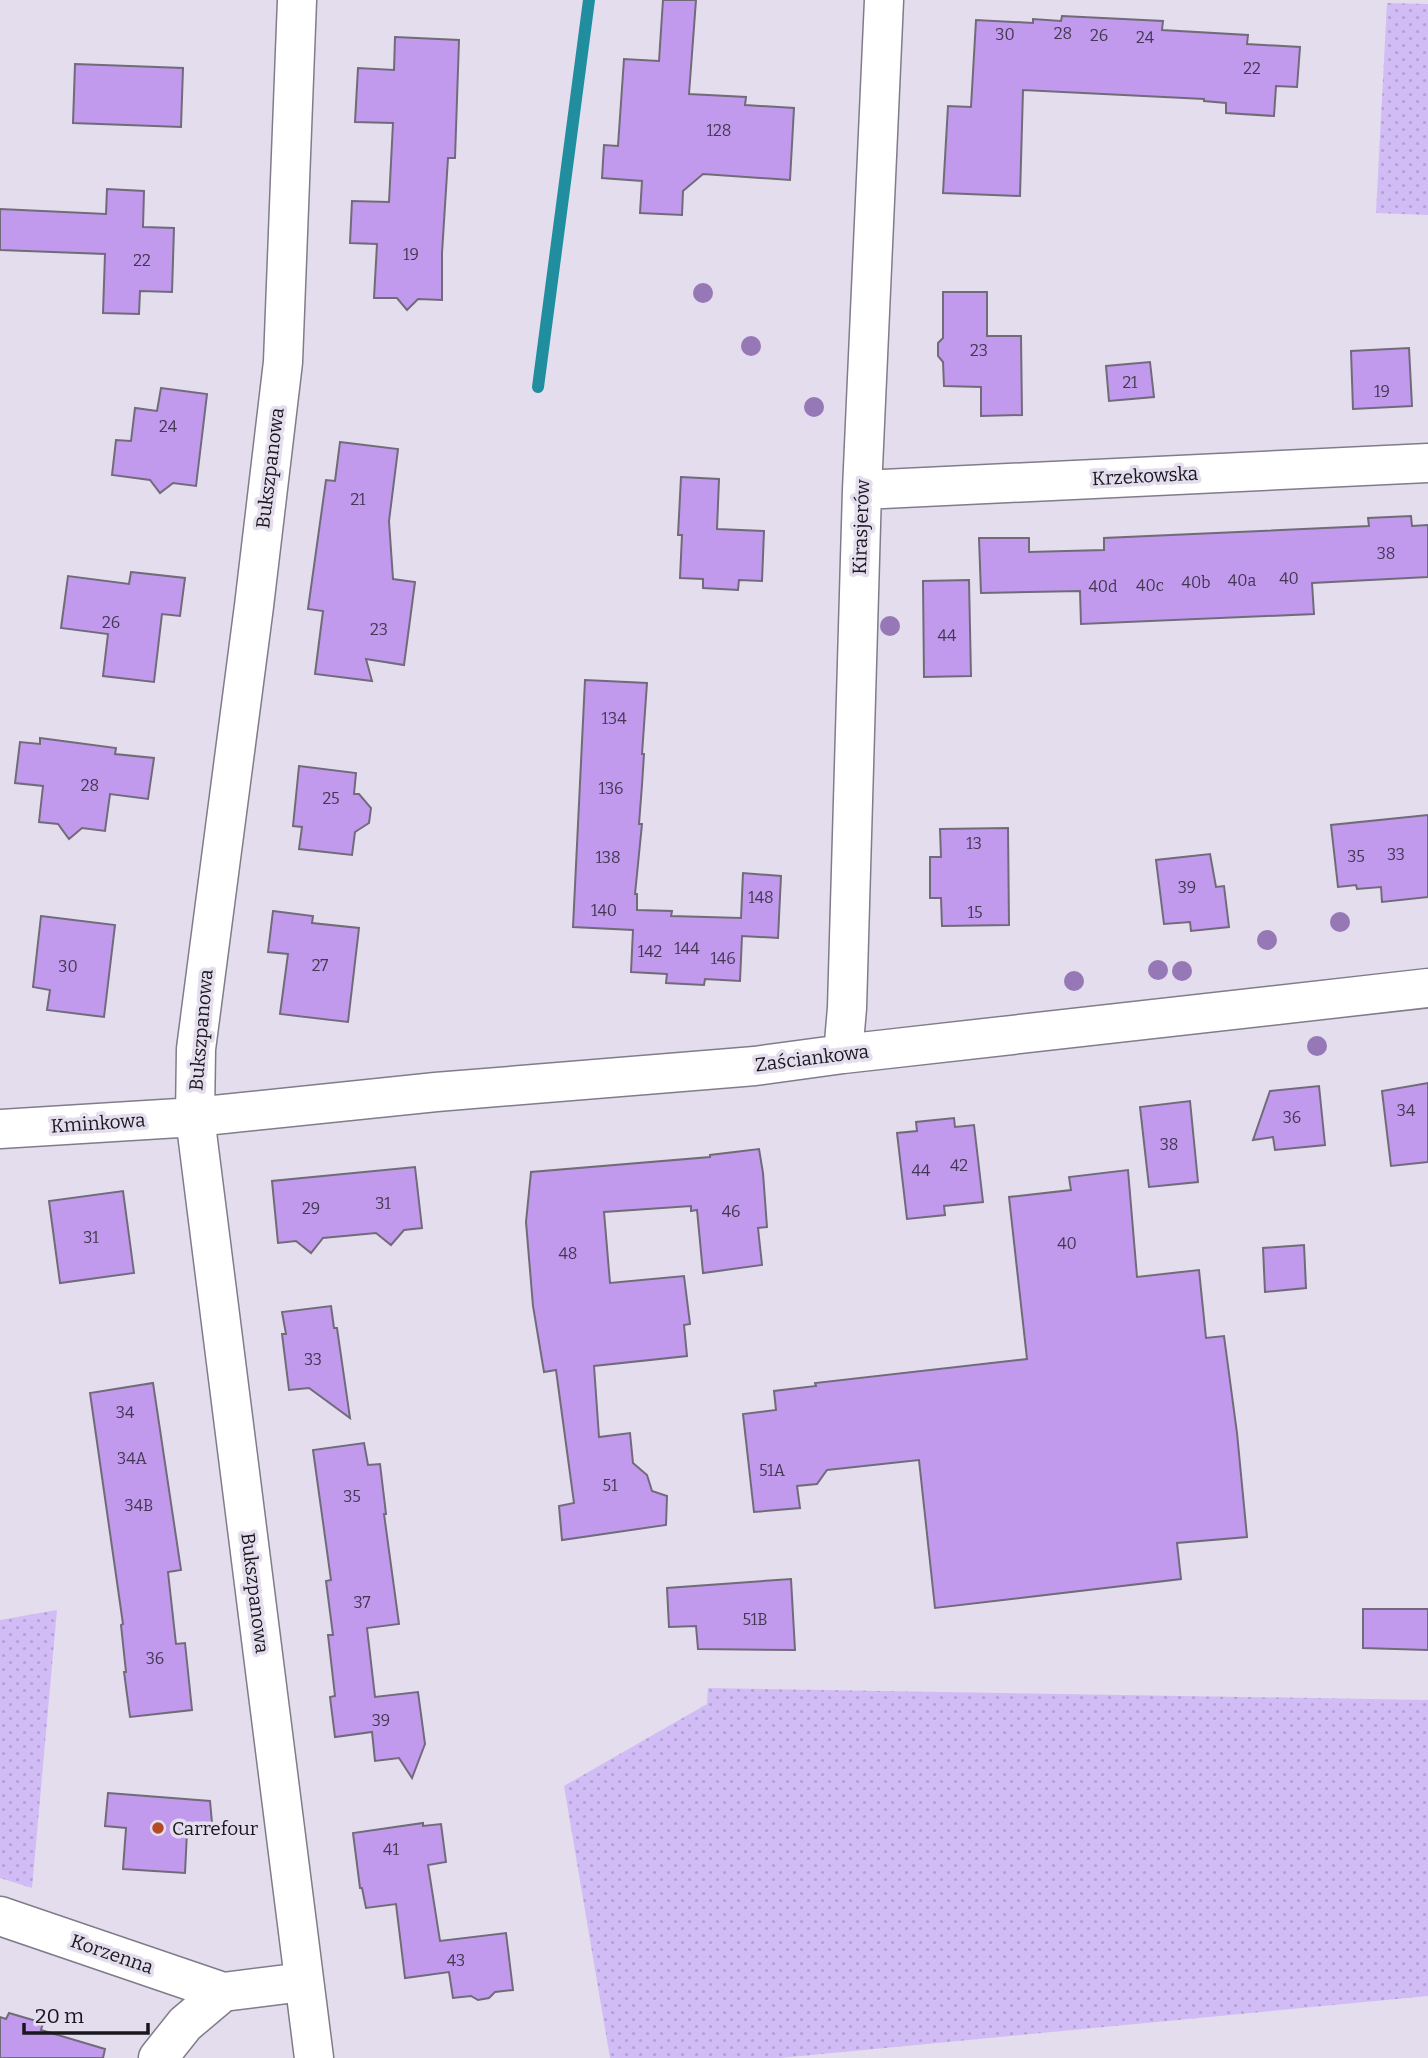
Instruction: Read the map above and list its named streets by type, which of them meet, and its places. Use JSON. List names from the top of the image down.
{
  "streets": {
    "street": [
      "Bukszpanowa",
      "Krzekowska",
      "Kirasjerów",
      "Zaściankowa",
      "Kminkowa",
      "Korzenna"
    ]
  },
  "crossings": [
    ["Bukszpanowa", "Zaściankowa"],
    ["Bukszpanowa", "Kminkowa"],
    ["Krzekowska", "Kirasjerów"],
    ["Kirasjerów", "Zaściankowa"],
    ["Zaściankowa", "Kminkowa"]
  ],
  "places": ["Carrefour"],
  "house_numbers": [
    "28",
    "30",
    "26",
    "24",
    "22",
    "128",
    "19",
    "22",
    "23",
    "21",
    "19",
    "24",
    "21",
    "38",
    "40",
    "40a",
    "40b",
    "40c",
    "40d",
    "26",
    "23",
    "44",
    "134",
    "28",
    "136",
    "25",
    "13",
    "33",
    "35",
    "138",
    "39",
    "148",
    "140",
    "15",
    "144",
    "142",
    "146",
    "27",
    "30",
    "34",
    "36",
    "38",
    "42",
    "44",
    "31",
    "29",
    "46",
    "31",
    "40",
    "48",
    "33",
    "34",
    "34A",
    "51A",
    "51",
    "35",
    "34B",
    "37",
    "51B",
    "36",
    "39",
    "41",
    "43"
  ],
  "scale_bar": "20 m"
}
